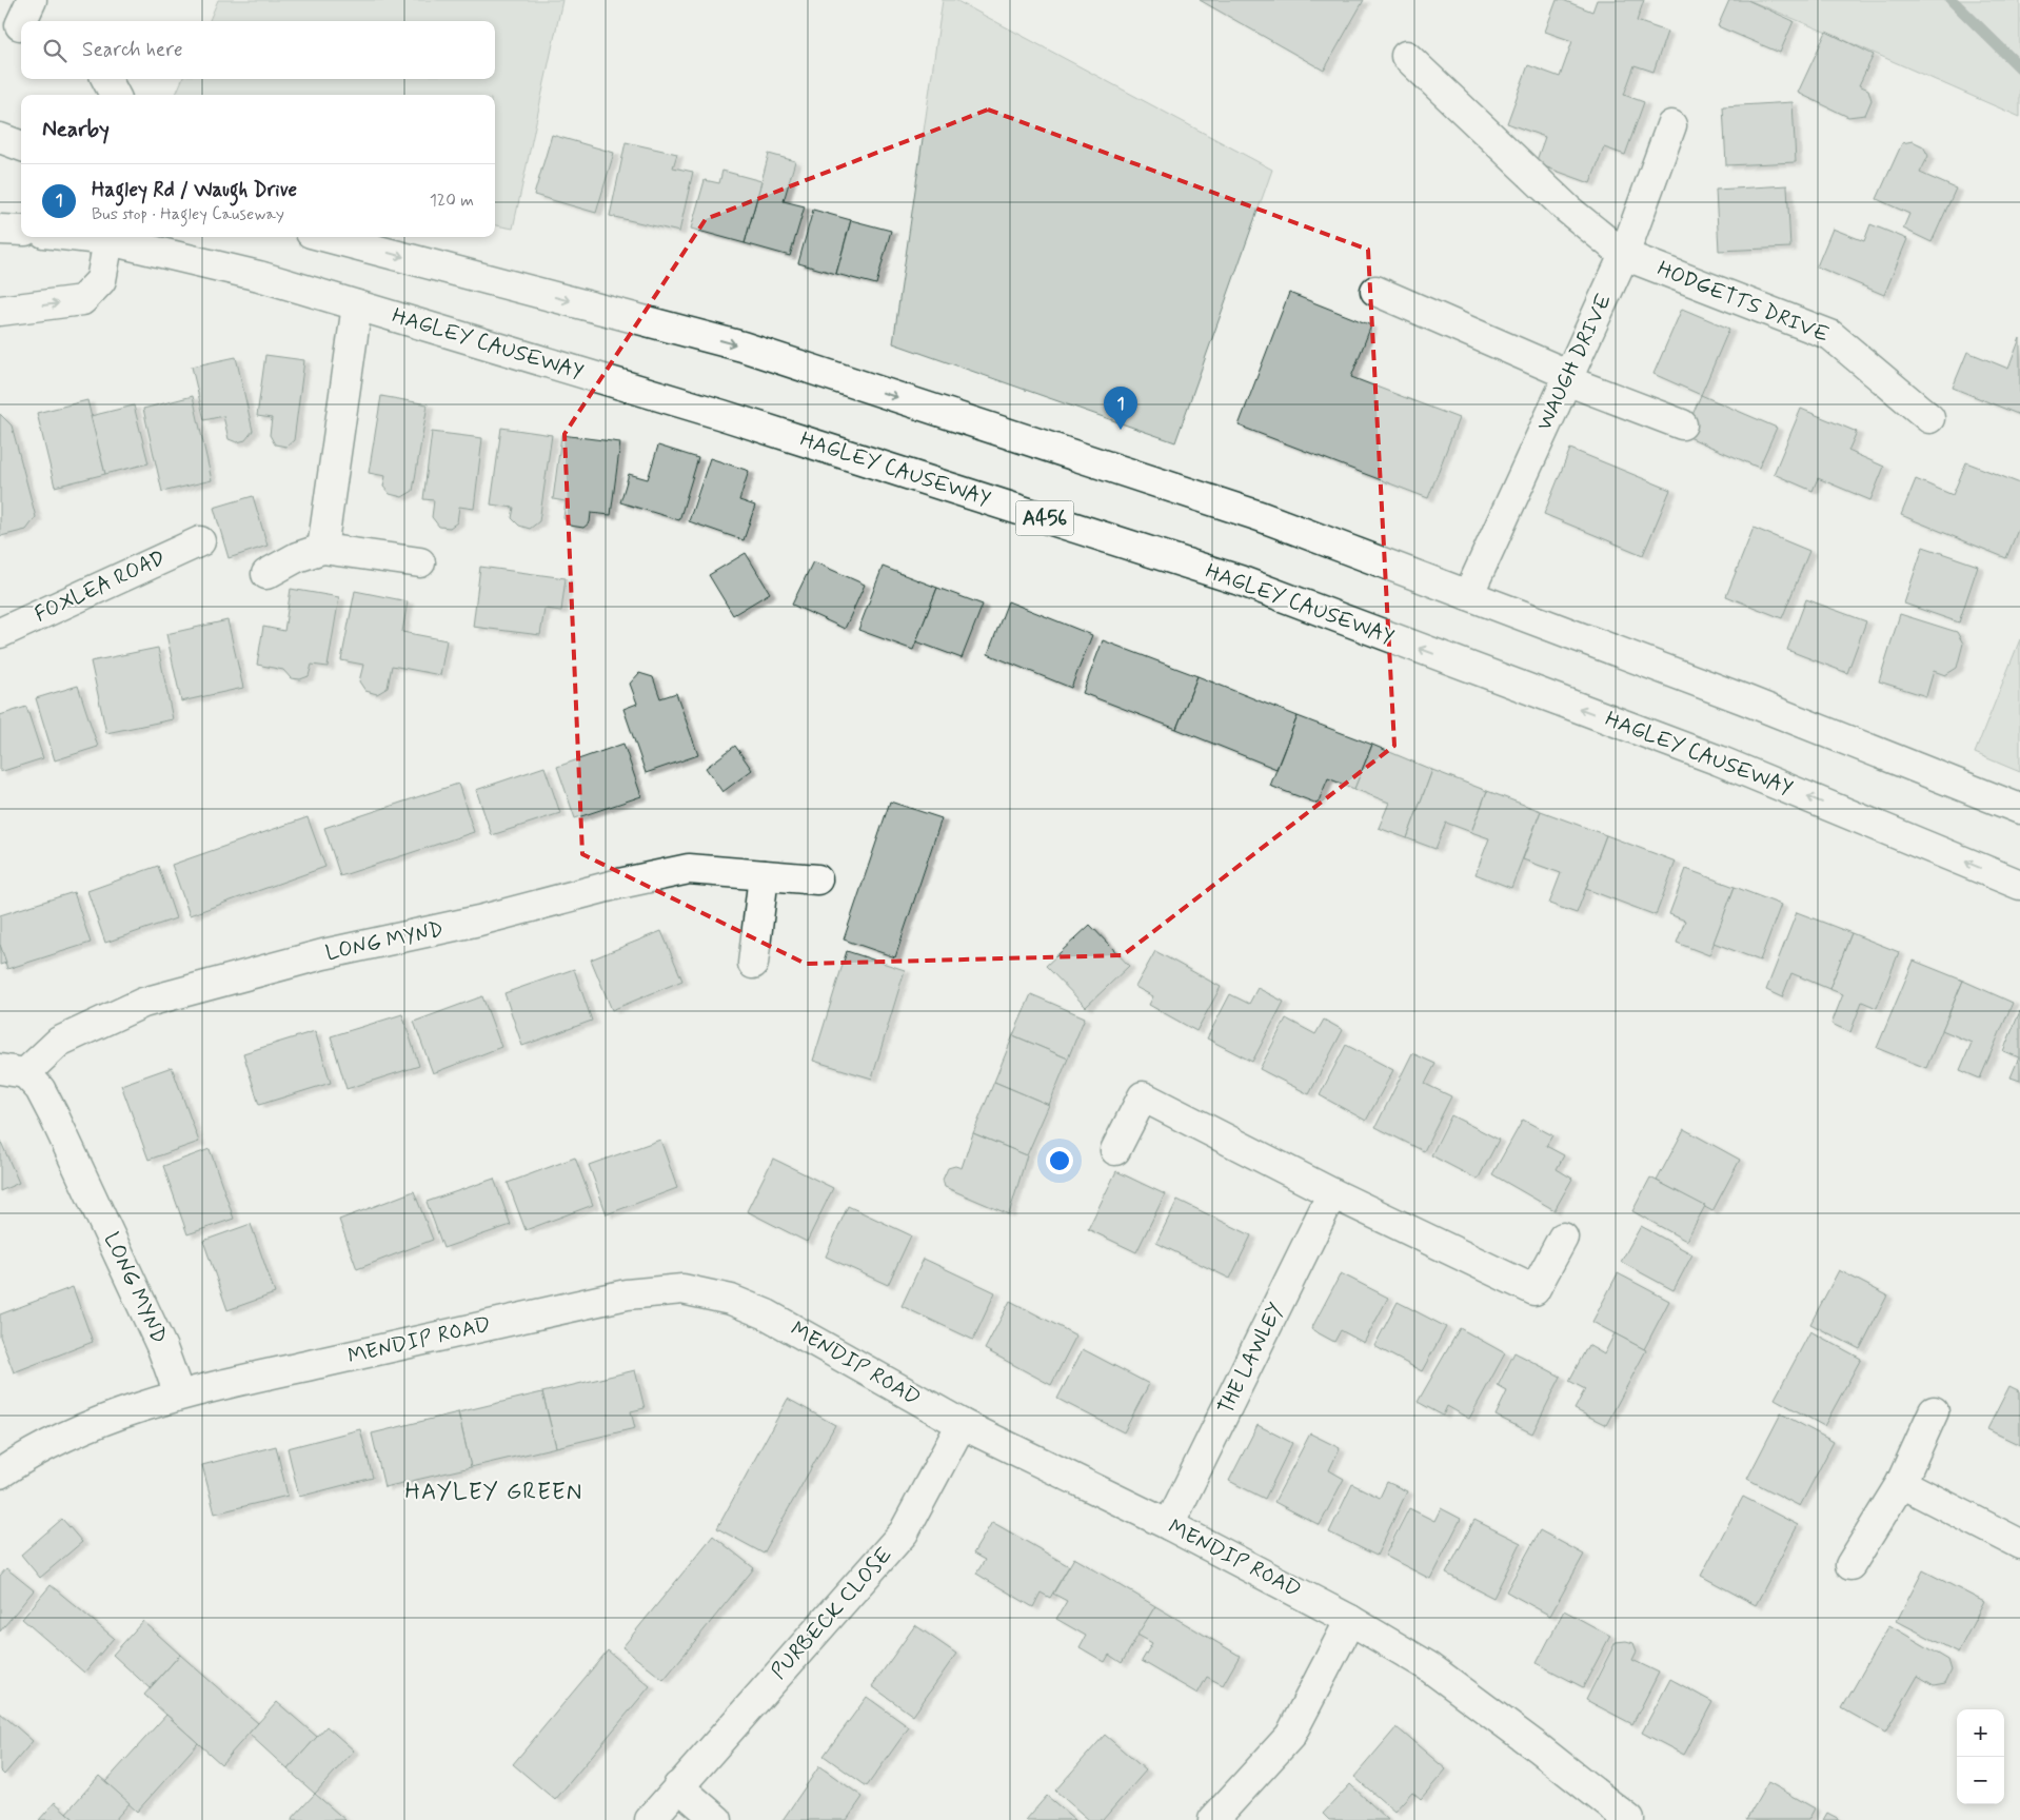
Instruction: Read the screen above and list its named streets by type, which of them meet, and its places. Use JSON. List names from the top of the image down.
{
  "streets": {
    "main road": [
      "HODGETTS DRIVE",
      "HAGLEY CAUSEWAY",
      "WAUGH DRIVE",
      "A456",
      "FOXLEA ROAD",
      "LONG MYND",
      "MENDIP ROAD",
      "THE LAWLEY",
      "PURBECK CLOSE"
    ]
  },
  "crossings": [
    ["HODGETTS DRIVE", "WAUGH DRIVE"],
    ["LONG MYND", "MENDIP ROAD"],
    ["MENDIP ROAD", "THE LAWLEY"],
    ["MENDIP ROAD", "PURBECK CLOSE"]
  ],
  "districts": ["HAYLEY GREEN"],
  "page": {
    "search": "Search here",
    "heading": "Nearby",
    "list": [
      {
        "mark": "1",
        "name": "Hagley Rd / Waugh Drive",
        "note": "Bus stop · Hagley Causeway",
        "value": "120 m"
      }
    ],
    "pins": "1",
    "map_buttons": ["+", "−"]
  }
}
